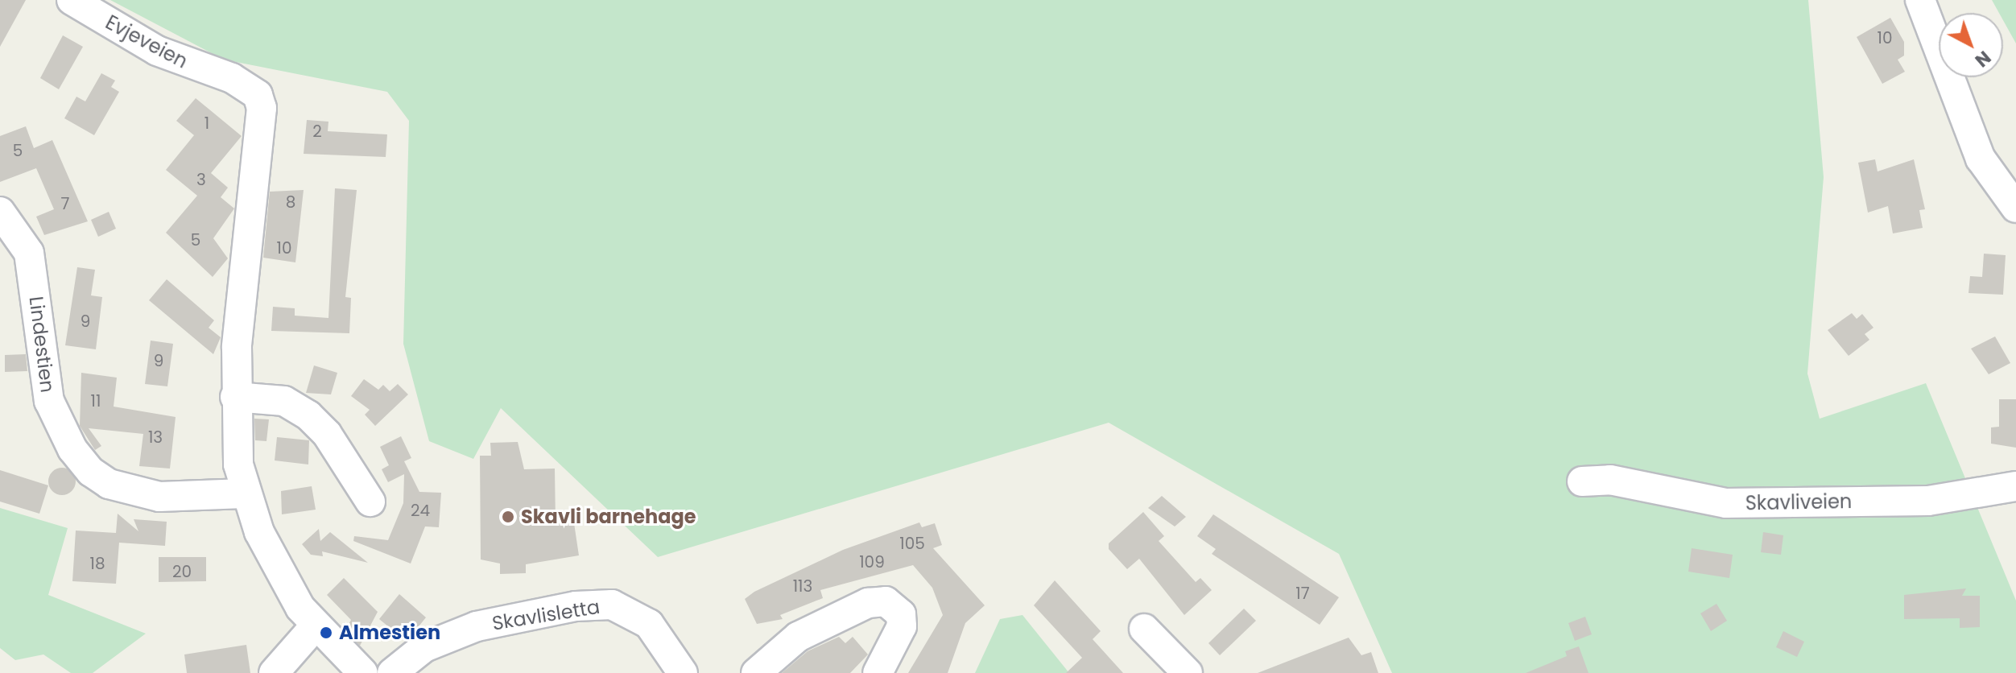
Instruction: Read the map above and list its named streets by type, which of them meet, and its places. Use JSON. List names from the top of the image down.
{
  "streets": {
    "street": [
      "Evjeveien",
      "Lindestien",
      "Skavliveien",
      "Skavlisletta"
    ]
  },
  "places": ["Skavli barnehage", "Almestien"],
  "house_numbers": [
    "10",
    "1",
    "2",
    "5",
    "3",
    "8",
    "7",
    "5",
    "10",
    "9",
    "9",
    "11",
    "13",
    "24",
    "105",
    "109",
    "18",
    "20",
    "113",
    "17"
  ],
  "north": "bottom right"
}
